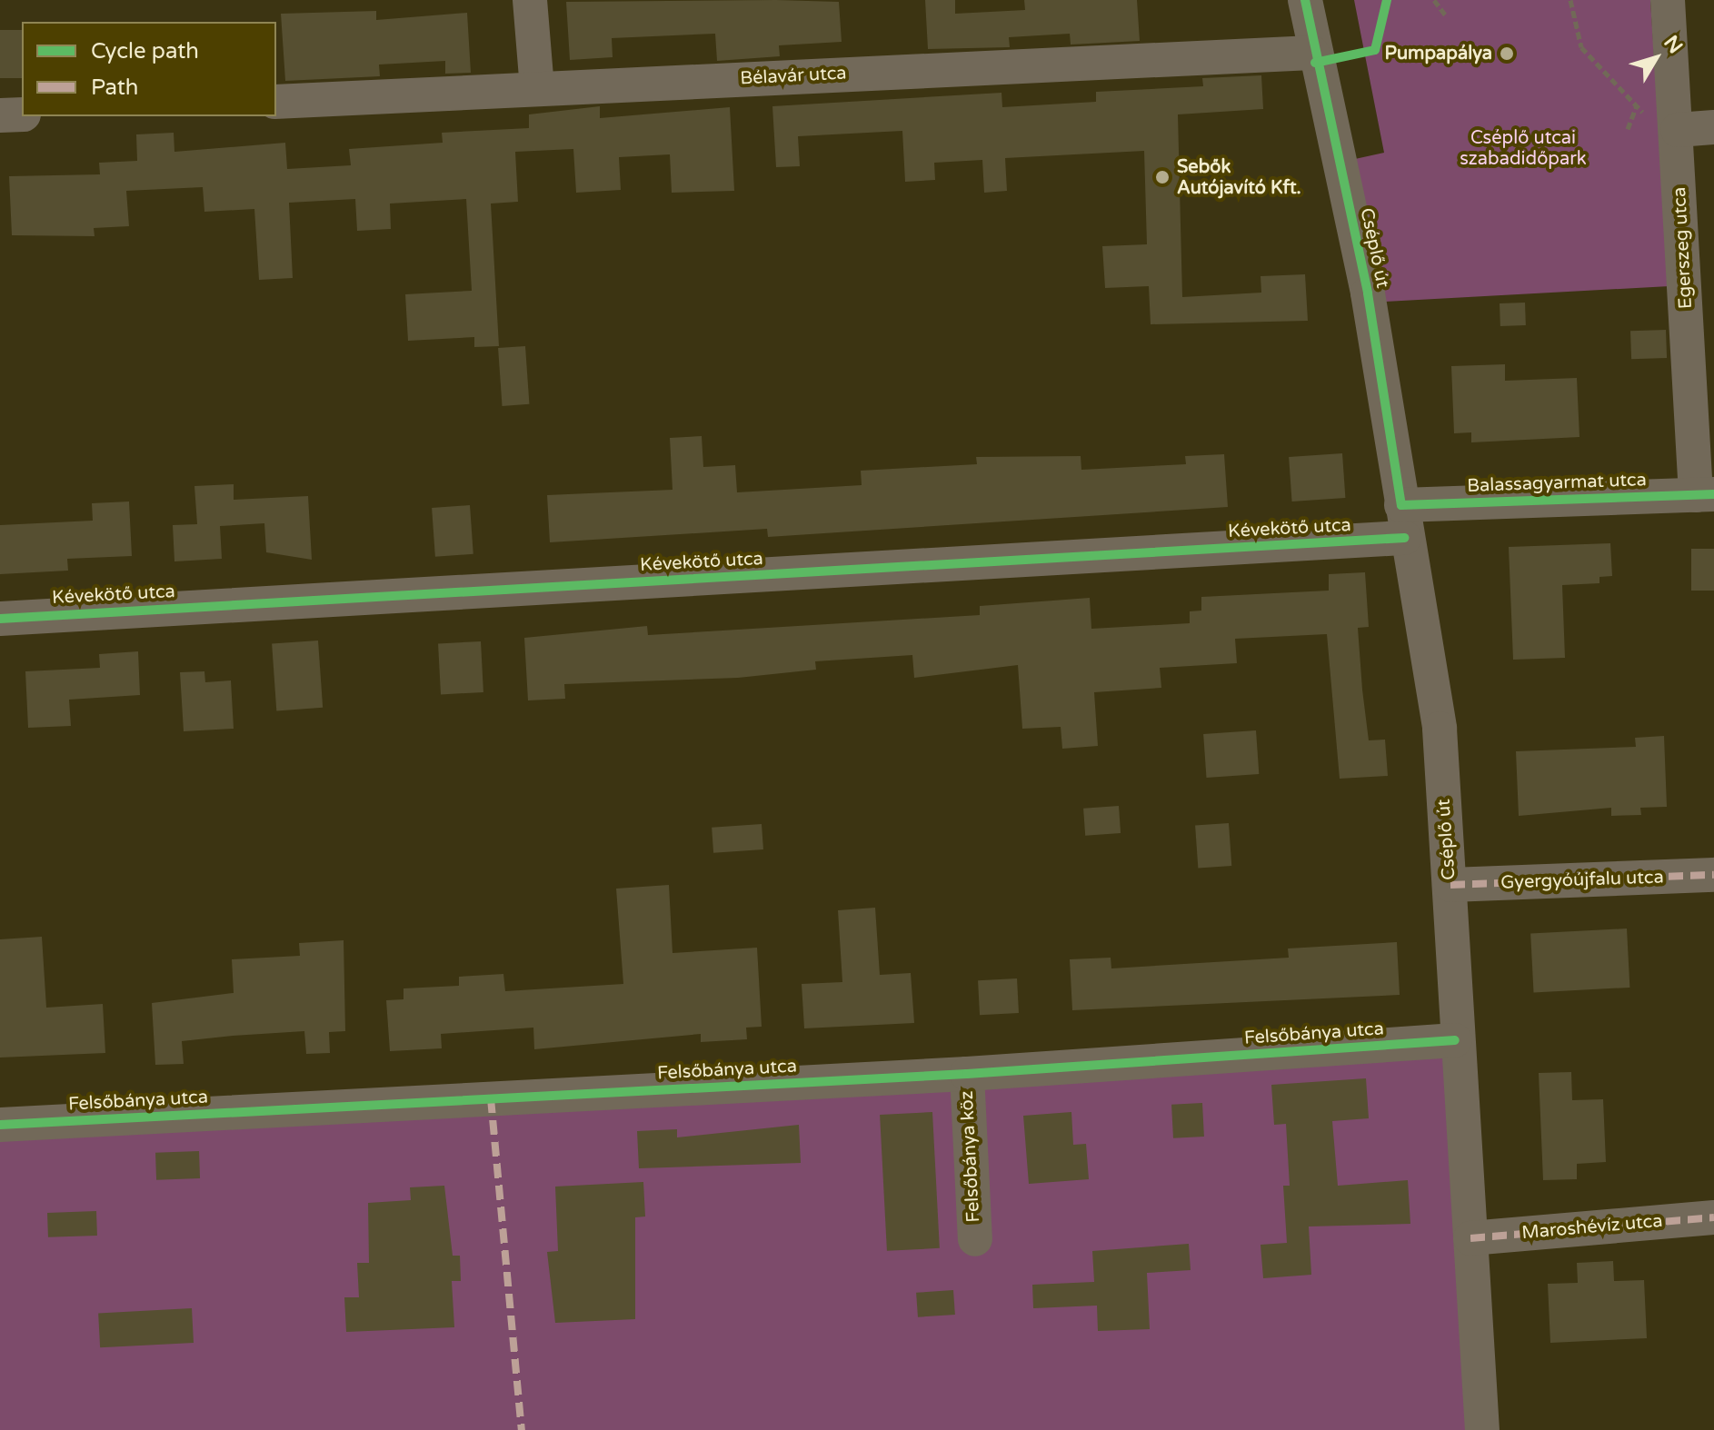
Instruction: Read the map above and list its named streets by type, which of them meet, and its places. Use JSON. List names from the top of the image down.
{
  "streets": {
    "street": [
      "Bélavár utca",
      "Cséplő út",
      "Egerszeg utca",
      "Balassagyarmat utca",
      "Kévekötő utca",
      "Gyergyóújfalu utca",
      "Felsőbánya utca",
      "Felsőbánya köz",
      "Maroshévíz utca"
    ]
  },
  "crossings": [
    ["Bélavár utca", "Cséplő út"],
    ["Cséplő út", "Balassagyarmat utca"],
    ["Cséplő út", "Kévekötő utca"],
    ["Cséplő út", "Gyergyóújfalu utca"],
    ["Cséplő út", "Felsőbánya utca"],
    ["Cséplő út", "Maroshévíz utca"],
    ["Egerszeg utca", "Balassagyarmat utca"],
    ["Balassagyarmat utca", "Kévekötő utca"],
    ["Felsőbánya utca", "Felsőbánya köz"]
  ],
  "parks": ["Cséplő utcai szabadidőpark"],
  "places": ["Pumpapálya", "Sebők Autójavító Kft."],
  "legend": ["Cycle path", "Path"],
  "north": "top right"
}
